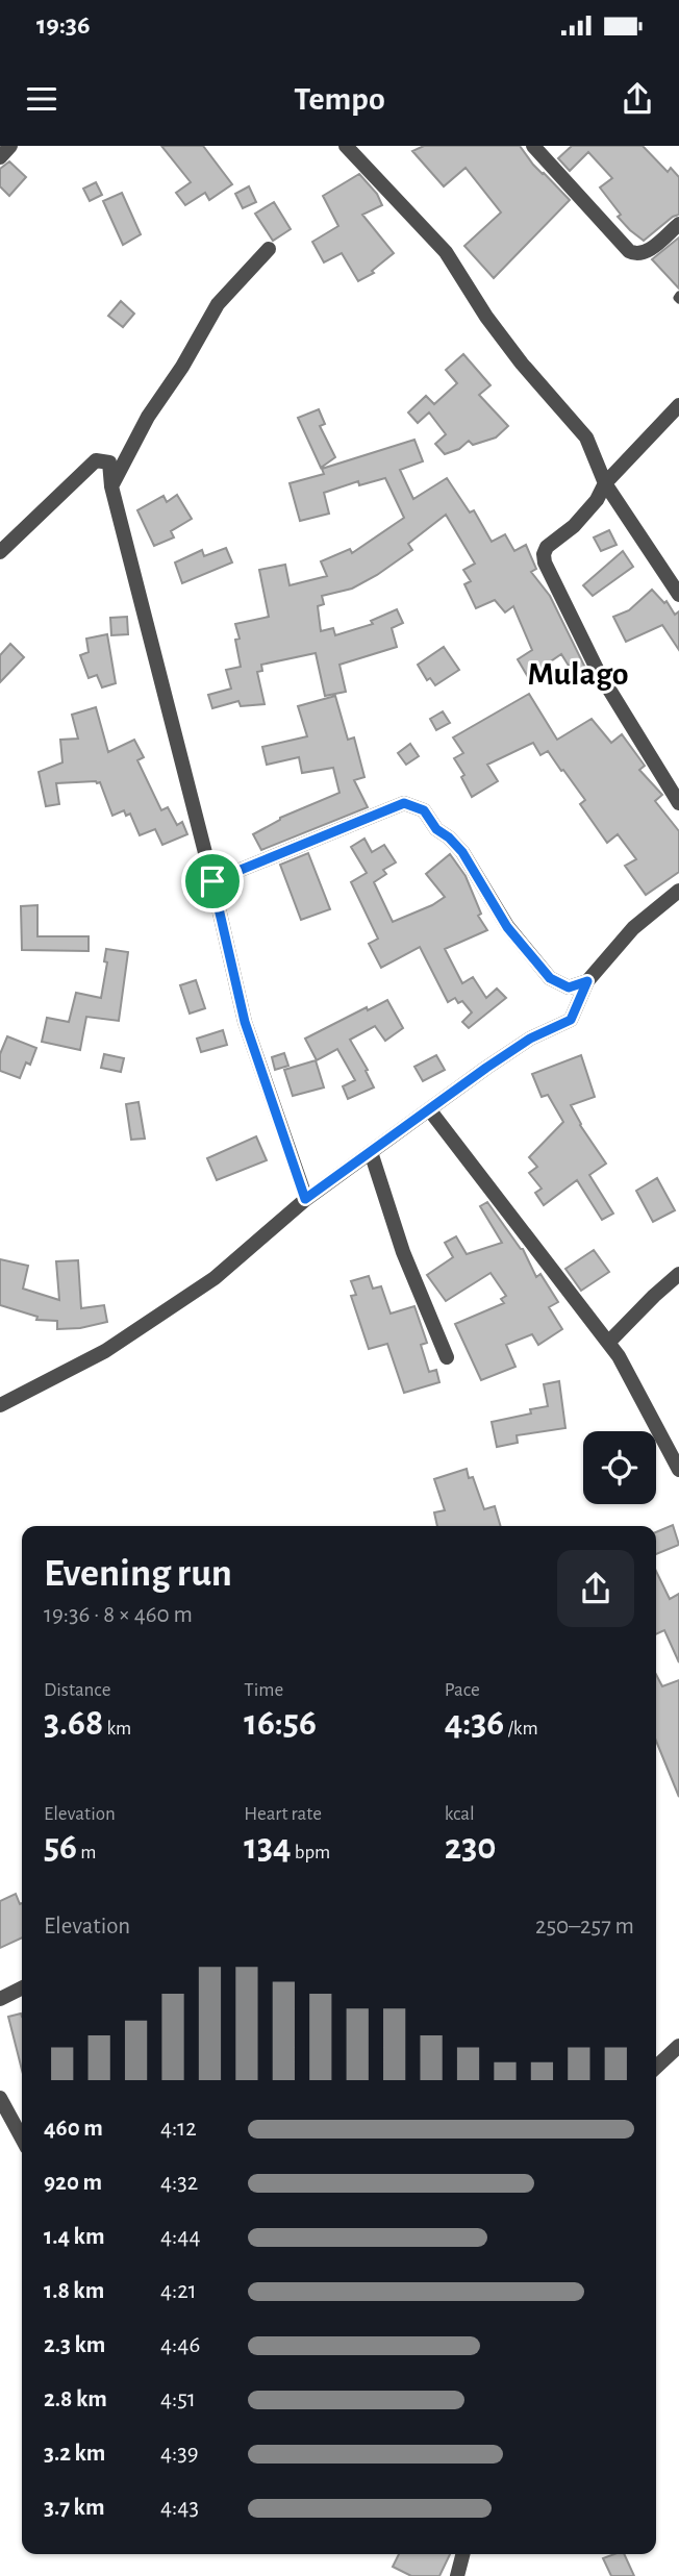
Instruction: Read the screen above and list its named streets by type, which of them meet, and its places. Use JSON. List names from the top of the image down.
{
  "districts": ["Mulago"],
  "page": {
    "status": "19:36",
    "header": "Tempo",
    "heading": ["Evening run", "19:36 · 8 × 460 m"],
    "stats": [
      ["Distance", "3.68 km"],
      ["Time", "16:56"],
      ["Pace", "4:36 /km"],
      ["Elevation", "56 m"],
      ["Heart rate", "134 bpm"],
      ["kcal", "230"]
    ],
    "chart": ["Elevation", "250–257 m"],
    "list": [
      {
        "name": "460 m",
        "note": "4:12"
      },
      {
        "name": "920 m",
        "note": "4:32"
      },
      {
        "name": "1.4 km",
        "note": "4:44"
      },
      {
        "name": "1.8 km",
        "note": "4:21"
      },
      {
        "name": "2.3 km",
        "note": "4:46"
      },
      {
        "name": "2.8 km",
        "note": "4:51"
      },
      {
        "name": "3.2 km",
        "note": "4:39"
      },
      {
        "name": "3.7 km",
        "note": "4:43"
      }
    ]
  }
}
